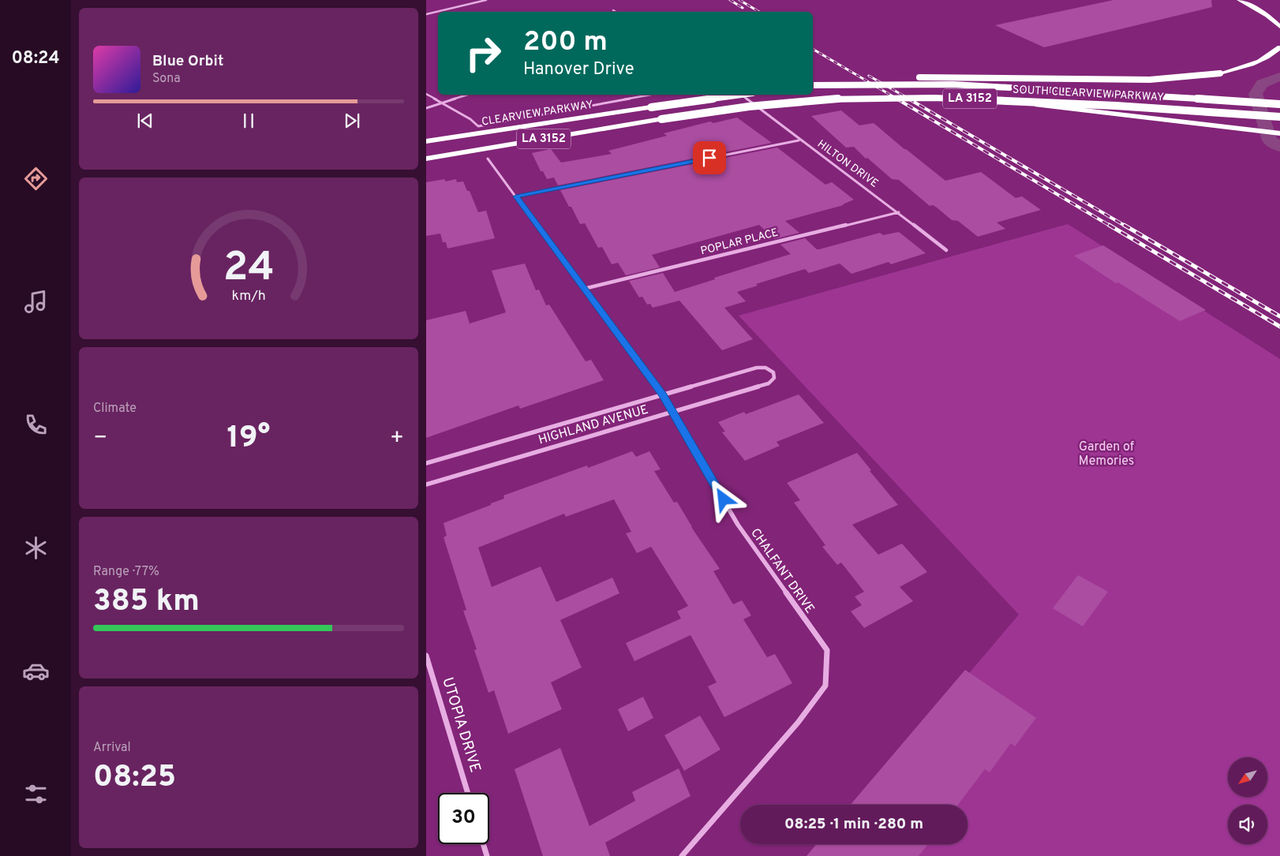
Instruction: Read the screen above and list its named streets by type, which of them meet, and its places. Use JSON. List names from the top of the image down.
{
  "streets": {
    "highway": ["SOUTH CLEARVIEW PARKWAY", "LA 3152", "CLEARVIEW PARKWAY"],
    "street": [
      "HILTON DRIVE",
      "POPLAR PLACE",
      "HIGHLAND AVENUE",
      "CHALFANT DRIVE",
      "UTOPIA DRIVE"
    ]
  },
  "crossings": [
    ["HILTON DRIVE", "POPLAR PLACE"],
    ["POPLAR PLACE", "CHALFANT DRIVE"],
    ["HIGHLAND AVENUE", "CHALFANT DRIVE"]
  ],
  "parks": ["Garden of Memories"],
  "north": "bottom left",
  "page": {
    "tabs": "08:24",
    "turn": ["200 m", "Hanover Drive"],
    "song": ["Blue Orbit", "Sona"],
    "tile": [
      "Climate",
      ["Range · 77%", "385 km"],
      ["Arrival", "08:25"]
    ],
    "heat": ["−", "19°", "+"],
    "limit": "30",
    "trip": "08:25 · 1 min · 280 m",
    "gauge": ["24", "km/h"]
  }
}
